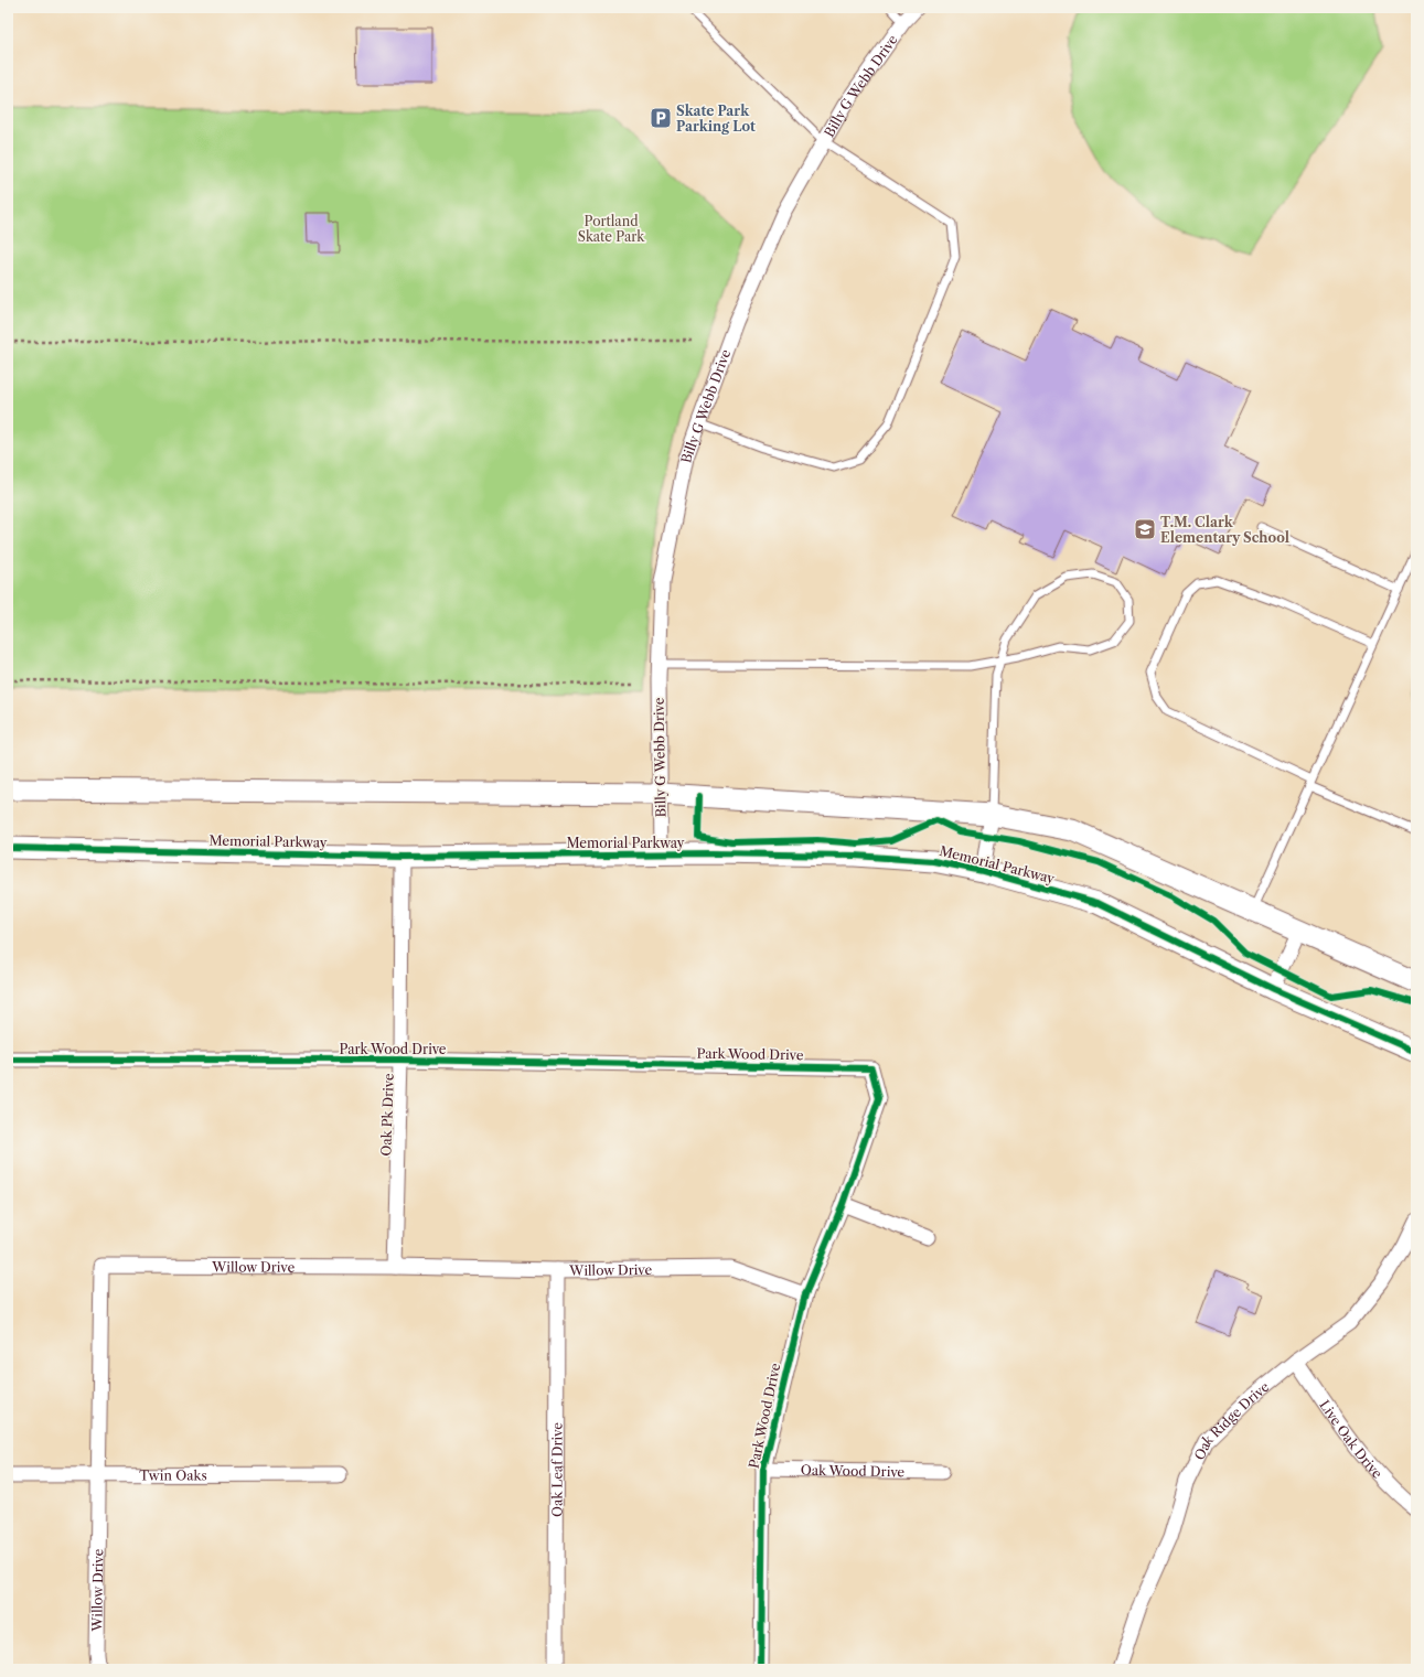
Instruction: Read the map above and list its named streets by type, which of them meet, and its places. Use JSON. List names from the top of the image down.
{
  "streets": {
    "street": [
      "Billy G Webb Drive",
      "Memorial Parkway",
      "Park Wood Drive",
      "Oak Pk Drive",
      "Willow Drive",
      "Oak Ridge Drive",
      "Live Oak Drive",
      "Oak Leaf Drive",
      "Oak Wood Drive",
      "Twin Oaks"
    ]
  },
  "crossings": [
    ["Billy G Webb Drive", "Memorial Parkway"],
    ["Memorial Parkway", "Oak Pk Drive"],
    ["Park Wood Drive", "Oak Pk Drive"],
    ["Park Wood Drive", "Willow Drive"],
    ["Park Wood Drive", "Oak Wood Drive"],
    ["Oak Pk Drive", "Willow Drive"],
    ["Willow Drive", "Oak Leaf Drive"],
    ["Willow Drive", "Twin Oaks"],
    ["Oak Ridge Drive", "Live Oak Drive"]
  ],
  "parks": ["Portland Skate Park"],
  "places": {
    "parking": ["Skate Park Parking Lot"],
    "school or university": ["T.M. Clark Elementary School"]
  }
}
